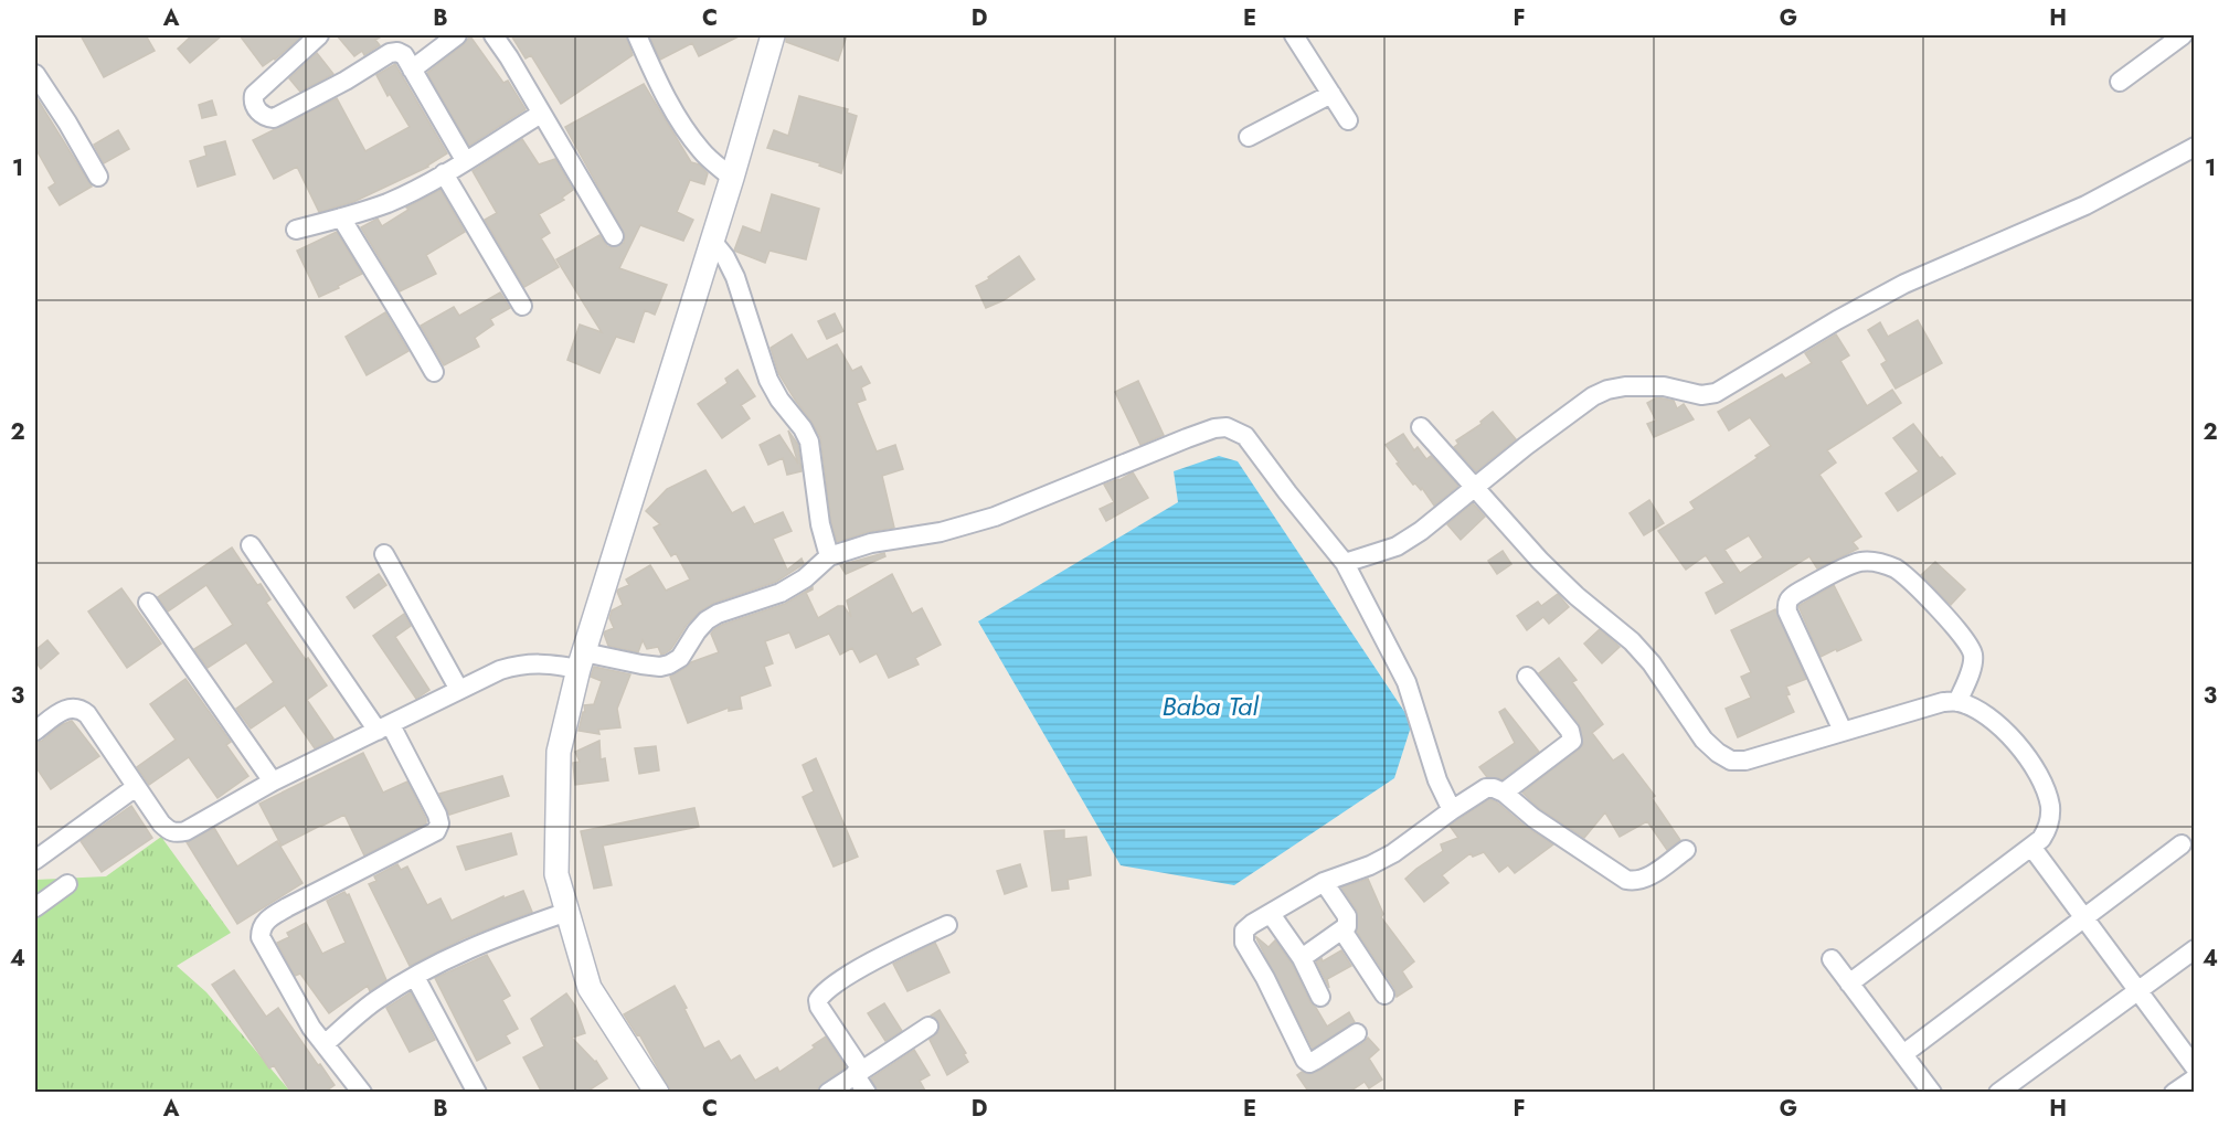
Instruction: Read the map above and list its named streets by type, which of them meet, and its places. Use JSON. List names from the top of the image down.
{
  "water": ["Baba Tal"],
  "grid": {
    "columns": [
      "A",
      "B",
      "C",
      "D",
      "E",
      "F",
      "G",
      "H"
    ],
    "rows": [
      "1",
      "2",
      "3",
      "4"
    ]
  }
}
